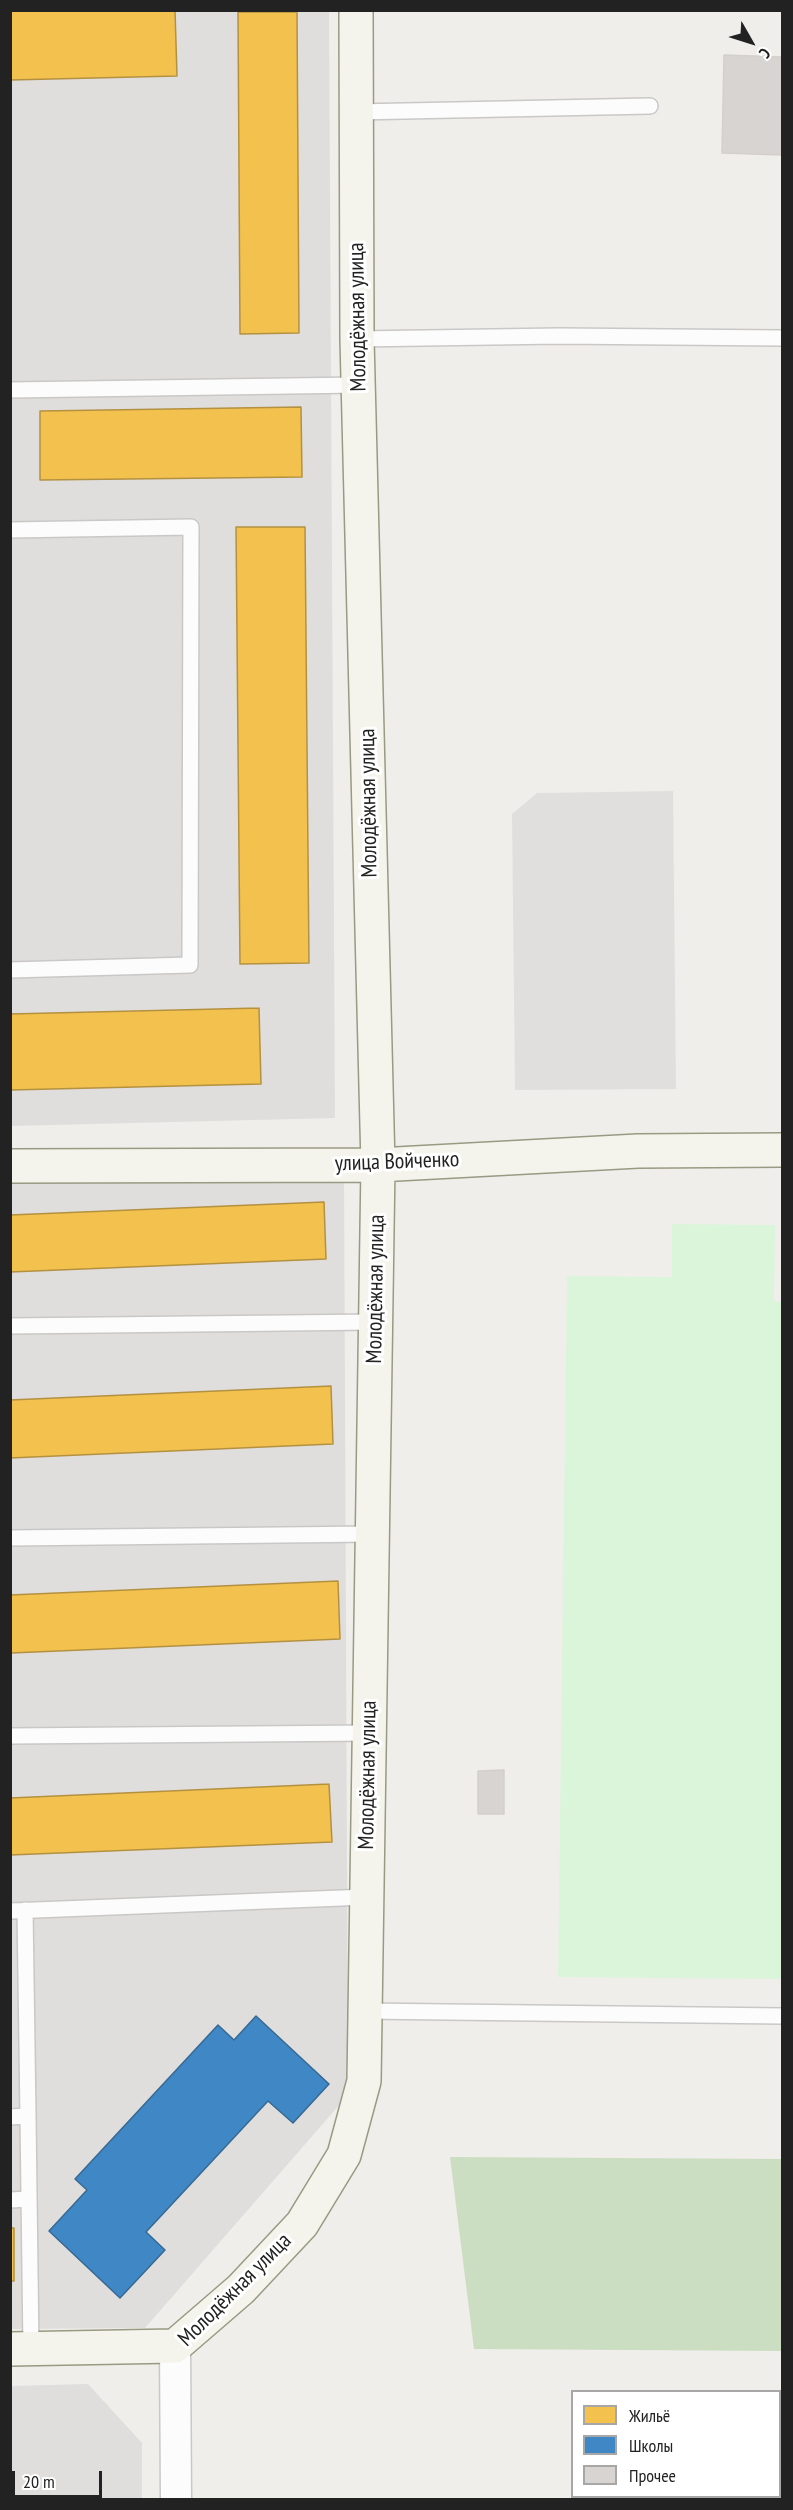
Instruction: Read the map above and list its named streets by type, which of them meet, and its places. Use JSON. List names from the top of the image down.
{
  "streets": {
    "main road": ["Молодёжная улица", "улица Войченко"]
  },
  "crossings": [
    ["Молодёжная улица", "улица Войченко"]
  ],
  "legend": ["Жильё", "Школы", "Прочее"],
  "scale_bar": "20 m",
  "north": "bottom right"
}
